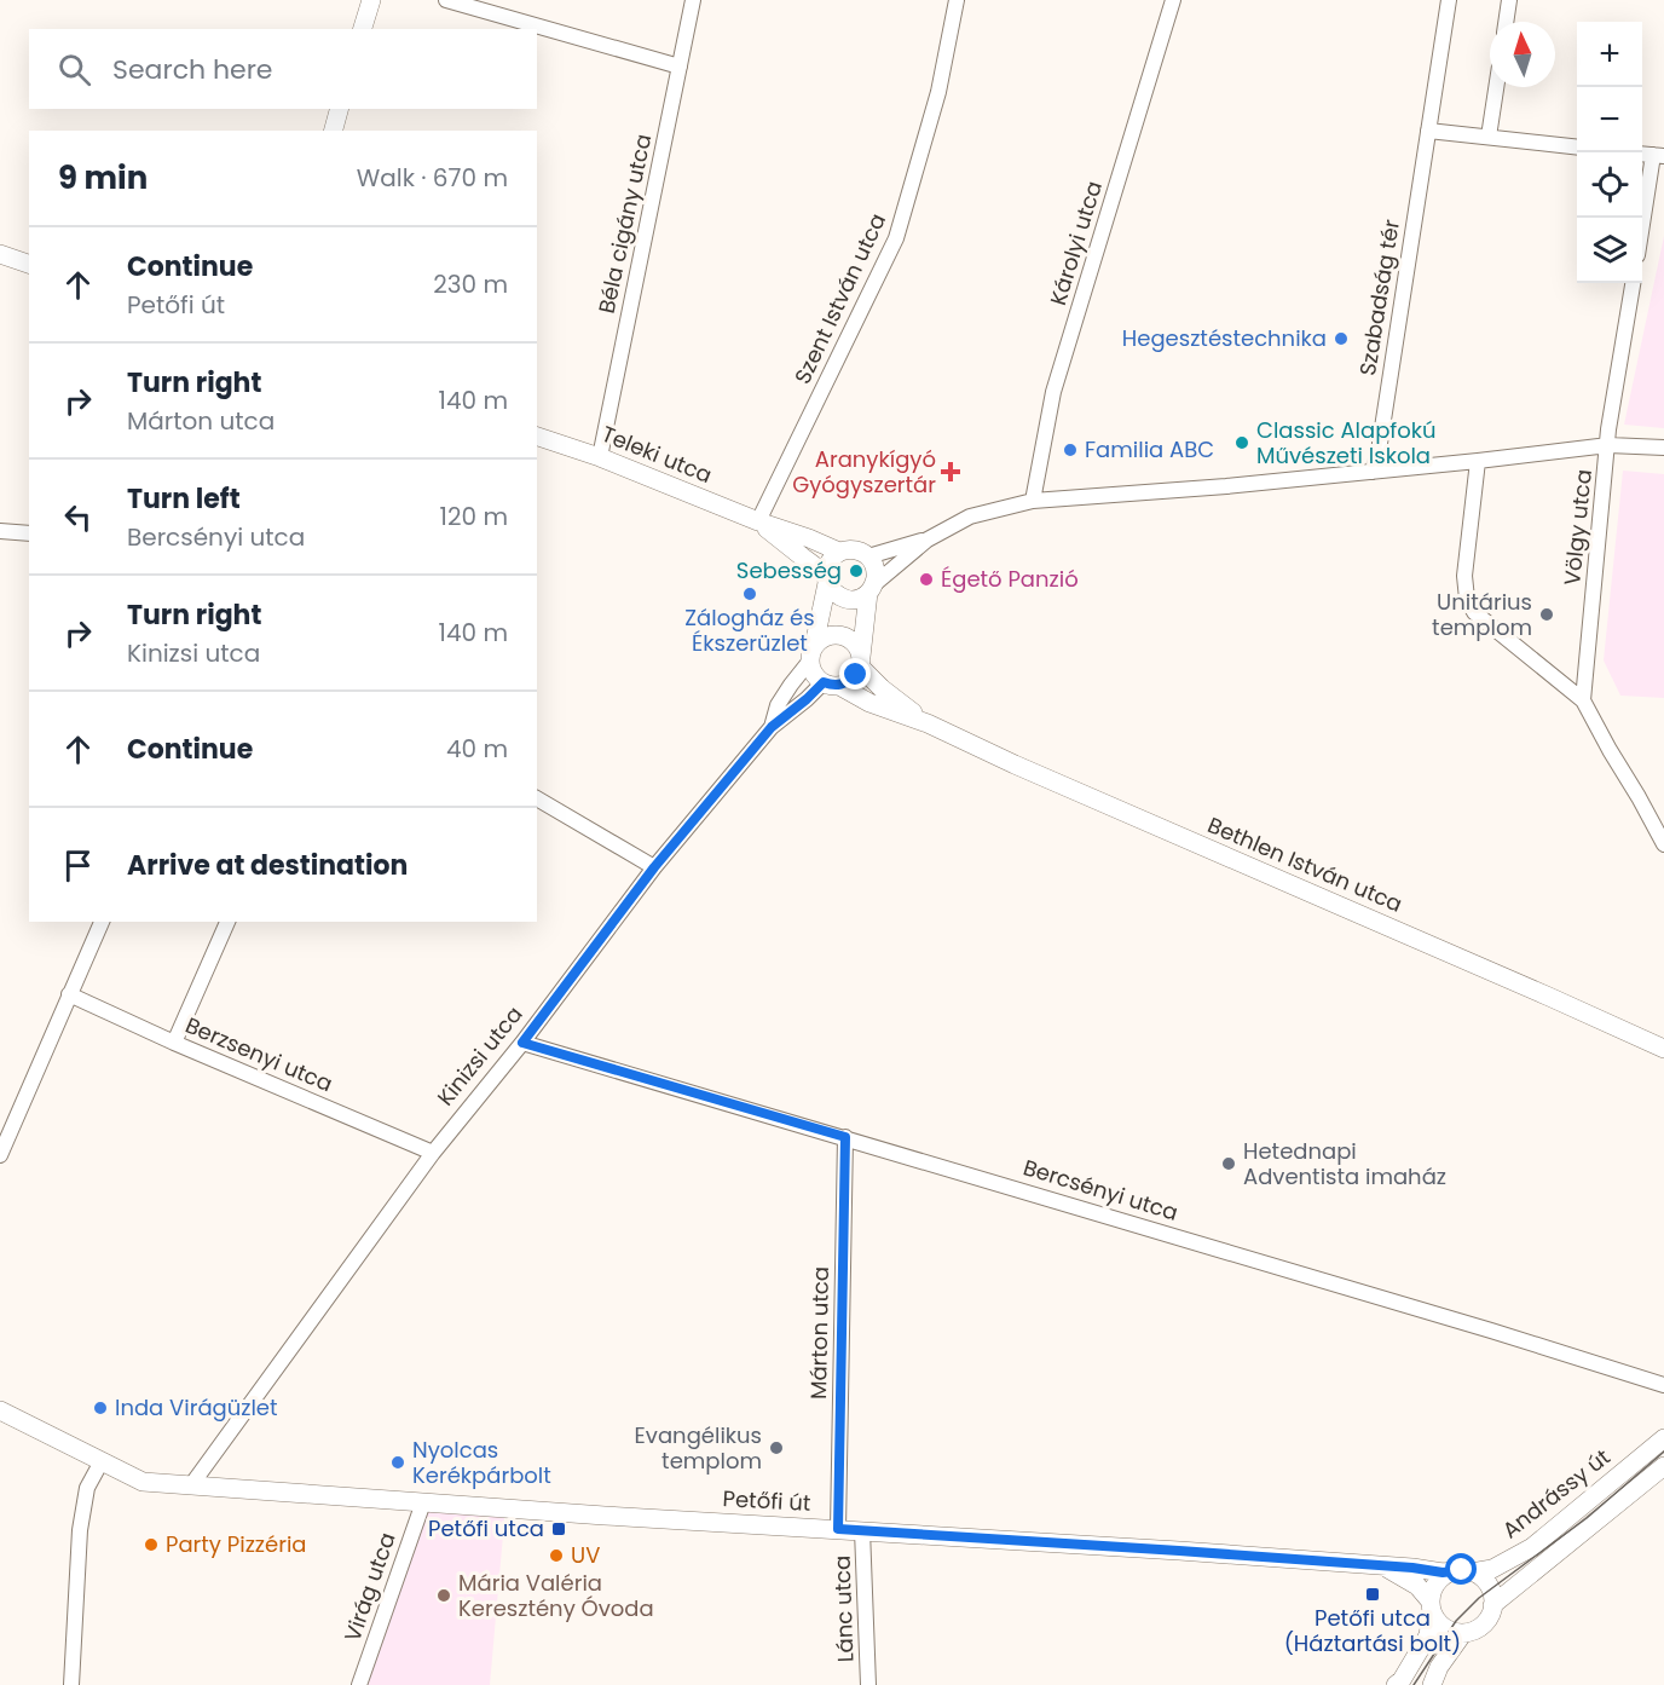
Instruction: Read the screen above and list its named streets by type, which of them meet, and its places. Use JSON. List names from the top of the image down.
{
  "streets": {
    "street": [
      "Béla cigány utca",
      "Károlyi utca",
      "Szabadság tér",
      "Szent István utca",
      "Teleki utca",
      "Völgy utca",
      "Bethlen István utca",
      "Berzsenyi utca",
      "Kinizsi utca",
      "Bercsényi utca",
      "Márton utca",
      "Andrássy út",
      "Petőfi út",
      "Virág utca",
      "Lánc utca"
    ]
  },
  "crossings": [
    ["Béla cigány utca", "Teleki utca"],
    ["Szent István utca", "Teleki utca"],
    ["Teleki utca", "Kinizsi utca"],
    ["Bethlen István utca", "Kinizsi utca"],
    ["Berzsenyi utca", "Kinizsi utca"],
    ["Kinizsi utca", "Bercsényi utca"],
    ["Kinizsi utca", "Petőfi út"],
    ["Bercsényi utca", "Márton utca"],
    ["Márton utca", "Petőfi út"],
    ["Andrássy út", "Petőfi út"],
    ["Petőfi út", "Virág utca"],
    ["Petőfi út", "Lánc utca"]
  ],
  "places": {
    "other": [
      "Hegesztéstechnika",
      "Classic Alapfokú Művészeti Iskola",
      "Familia ABC",
      "Sebesség",
      "Égető Panzió",
      "Zálogház és Ékszerüzlet",
      "Unitárius templom",
      "Hetednapi Adventista imaház",
      "Inda Virágüzlet",
      "Evangélikus templom",
      "Nyolcas Kerékpárbolt",
      "Party Pizzéria",
      "UV",
      "Mária Valéria Keresztény Óvoda"
    ],
    "health": ["Aranykígyó Gyógyszertár"],
    "transit": ["Petőfi utca", "Petőfi utca (Háztartási bolt)"]
  },
  "north": "top",
  "page": {
    "map_buttons": ["+", "−"],
    "search": "Search here",
    "heading": ["9 min", "Walk · 670 m"],
    "list": [
      ["Continue", "Petőfi út", "230 m"],
      ["Turn right", "Márton utca", "140 m"],
      ["Turn left", "Bercsényi utca", "120 m"],
      ["Turn right", "Kinizsi utca", "140 m"],
      ["Continue", "40 m"],
      "Arrive at destination"
    ]
  }
}
